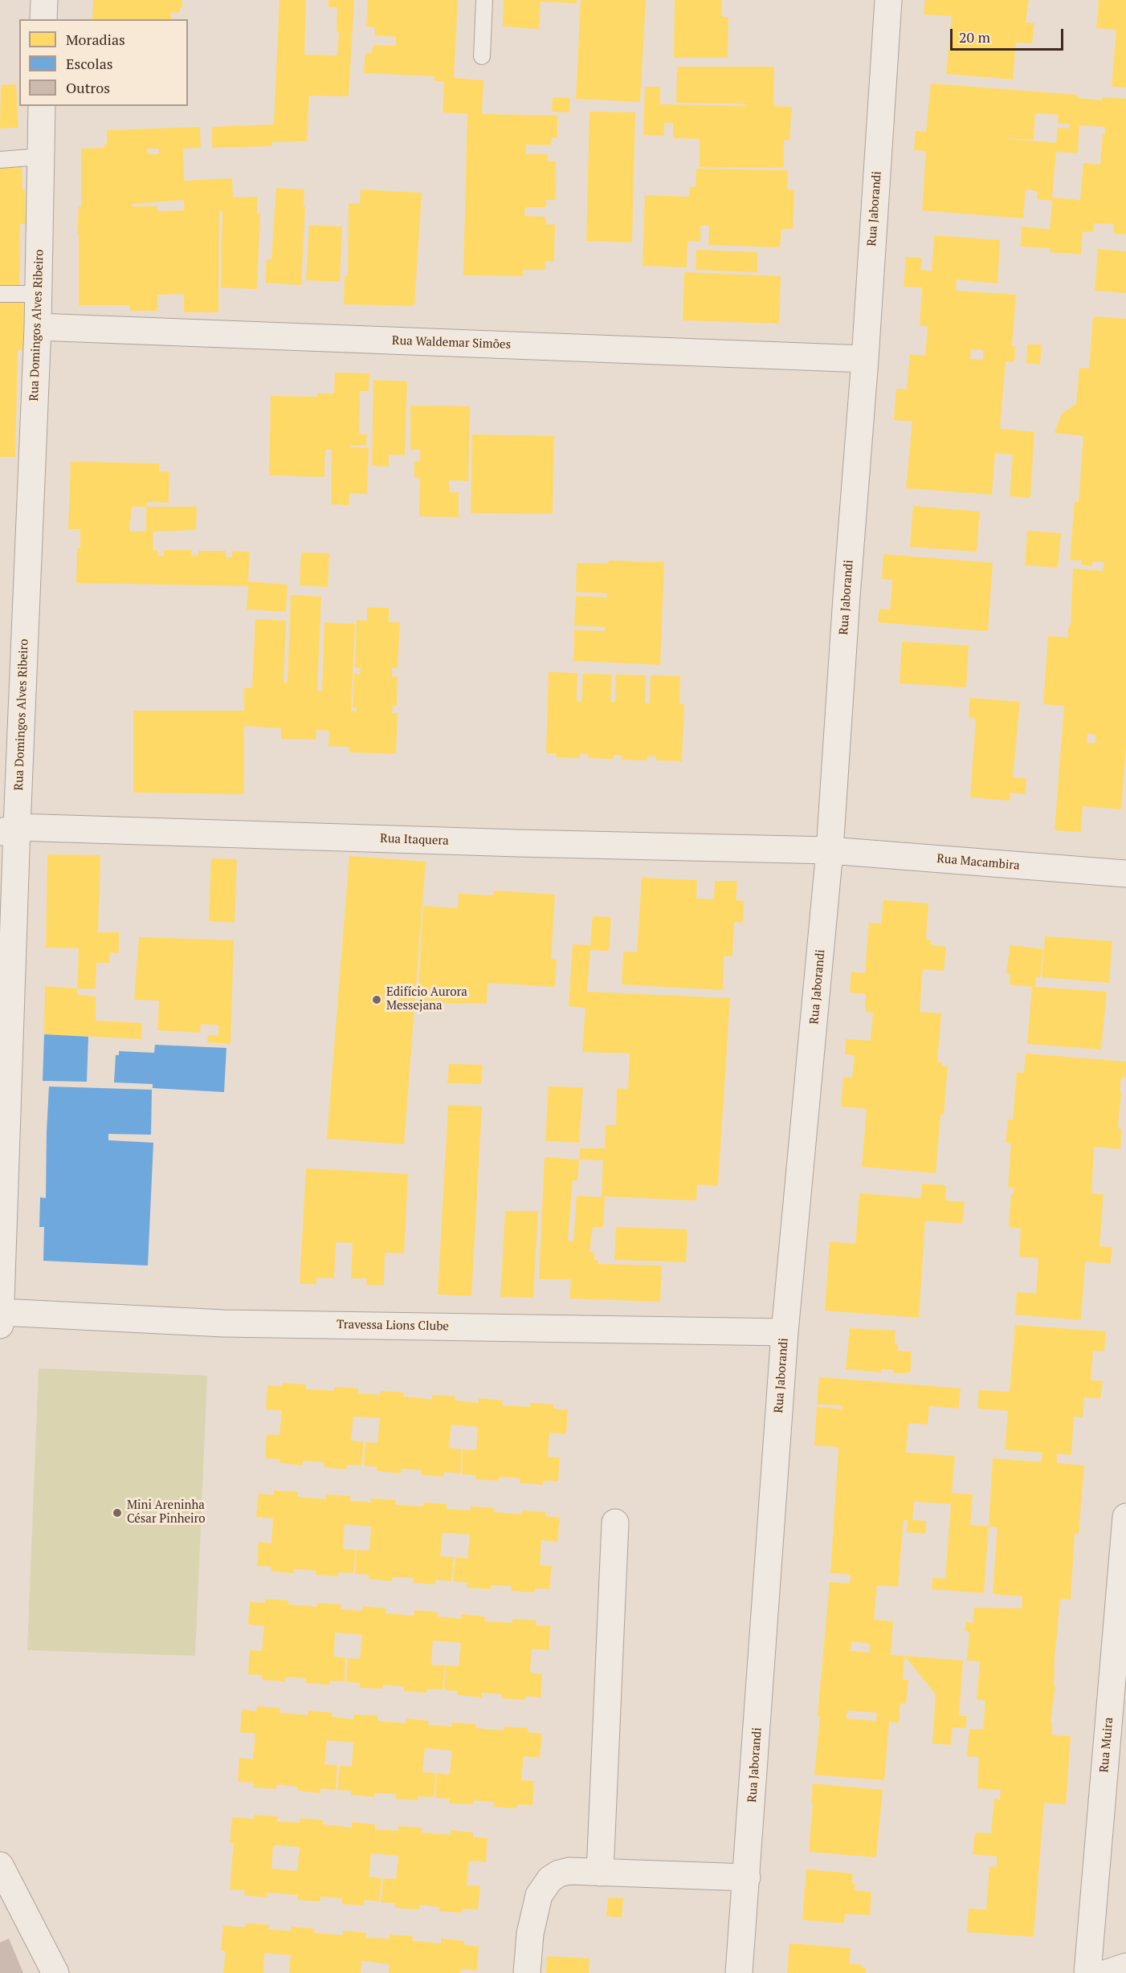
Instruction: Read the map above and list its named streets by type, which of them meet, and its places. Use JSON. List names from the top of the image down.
{
  "streets": {
    "street": [
      "Rua Jaborandi",
      "Rua Domingos Alves Ribeiro",
      "Rua Waldemar Simões",
      "Rua Itaquera",
      "Rua Macambira",
      "Travessa Lions Clube",
      "Rua Muira"
    ]
  },
  "crossings": [
    ["Rua Jaborandi", "Rua Waldemar Simões"],
    ["Rua Jaborandi", "Rua Itaquera"],
    ["Rua Jaborandi", "Rua Macambira"],
    ["Rua Jaborandi", "Travessa Lions Clube"],
    ["Rua Domingos Alves Ribeiro", "Rua Waldemar Simões"],
    ["Rua Domingos Alves Ribeiro", "Rua Itaquera"],
    ["Rua Domingos Alves Ribeiro", "Travessa Lions Clube"],
    ["Rua Itaquera", "Rua Macambira"]
  ],
  "places": ["Edifício Aurora Messejana", "Mini Areninha César Pinheiro"],
  "legend": ["Moradias", "Escolas", "Outros"],
  "scale_bar": "20 m"
}
